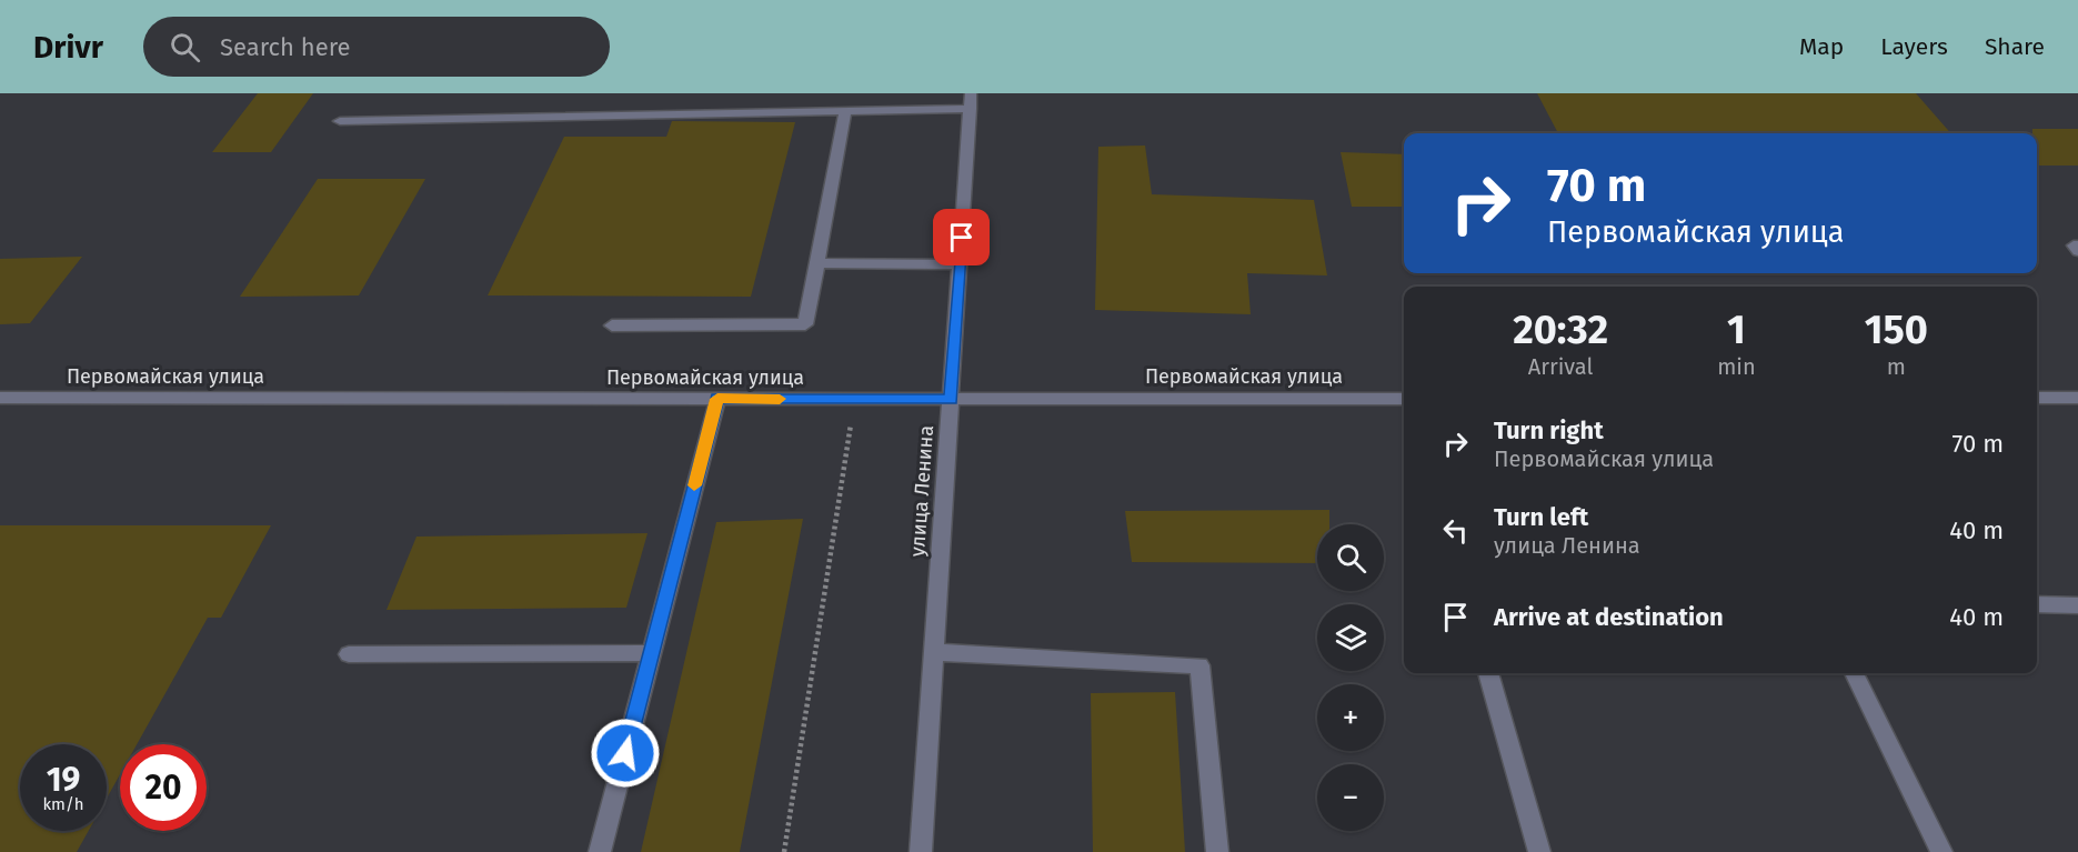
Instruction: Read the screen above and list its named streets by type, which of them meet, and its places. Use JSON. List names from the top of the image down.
{
  "streets": {
    "street": ["Первомайская улица", "улица Ленина"]
  },
  "crossings": [
    ["Первомайская улица", "улица Ленина"]
  ],
  "page": {
    "header": "Drivr",
    "search": "Search here",
    "nav": ["Map", "Layers", "Share"],
    "turn": ["70 m", "Первомайская улица"],
    "eta": [
      "20:32",
      "Arrival",
      "1",
      "min",
      "150",
      "m"
    ],
    "list": [
      {
        "name": "Turn right",
        "note": "Первомайская улица",
        "value": "70 m"
      },
      {
        "name": "Turn left",
        "note": "улица Ленина",
        "value": "40 m"
      },
      {
        "name": "Arrive at destination",
        "value": "40 m"
      }
    ],
    "map_buttons": ["+", "−"],
    "speed": "19 km/h",
    "limit": "20"
  }
}
